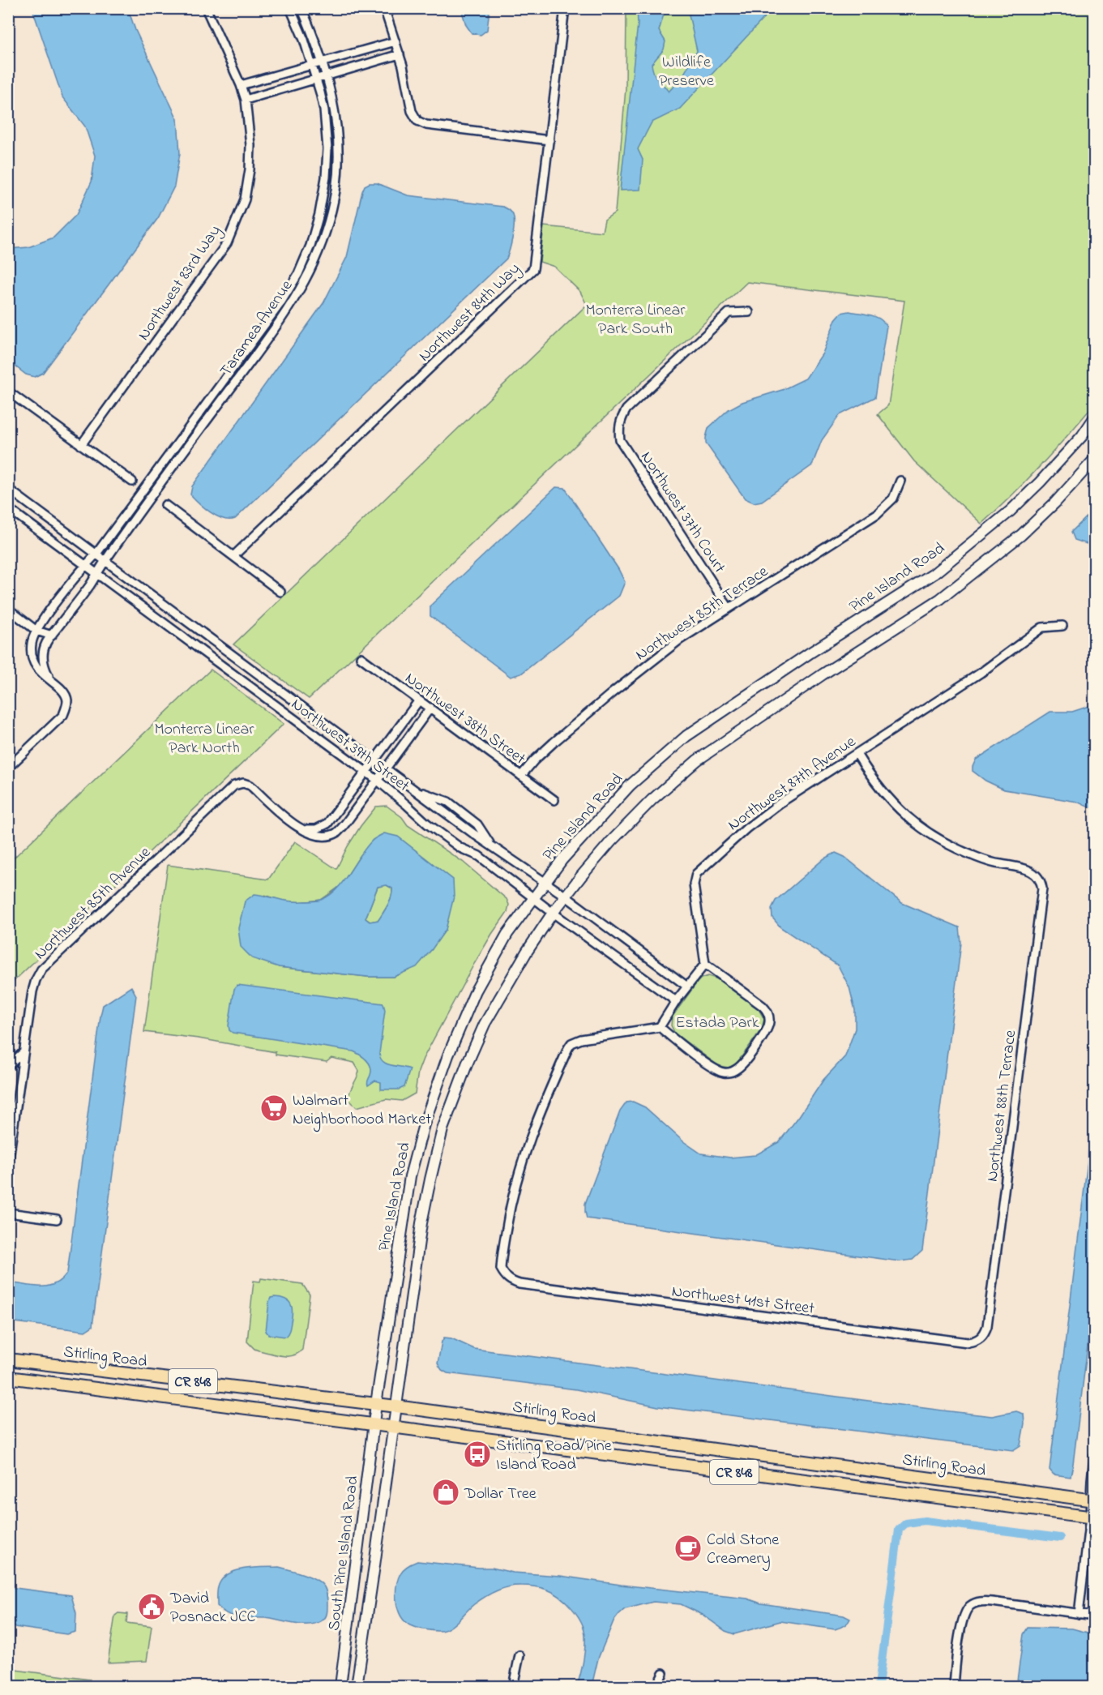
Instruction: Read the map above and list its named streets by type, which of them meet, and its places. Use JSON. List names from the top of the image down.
{
  "streets": {
    "main road": [
      "Pine Island Road",
      "Stirling Road",
      "CR 848",
      "South Pine Island Road"
    ],
    "street": [
      "Northwest 83rd Way",
      "Northwest 84th Way",
      "Taramea Avenue",
      "Northwest 37th Court",
      "Northwest 85th Terrace",
      "Northwest 38th Street",
      "Northwest 39th Street",
      "Northwest 87th Avenue",
      "Northwest 85th Avenue",
      "Northwest 88th Terrace",
      "Northwest 41st Street"
    ]
  },
  "crossings": [
    ["Taramea Avenue", "Northwest 39th Street"],
    ["Northwest 37th Court", "Northwest 85th Terrace"],
    ["Pine Island Road", "Northwest 39th Street"],
    ["Pine Island Road", "Stirling Road"],
    ["Pine Island Road", "CR 848"],
    ["Pine Island Road", "South Pine Island Road"],
    ["Northwest 85th Terrace", "Northwest 38th Street"],
    ["Northwest 88th Terrace", "Northwest 41st Street"],
    ["CR 848", "South Pine Island Road"]
  ],
  "parks": [
    "Wildlife Preserve",
    "Monterra Linear Park South",
    "Monterra Linear Park North",
    "Estada Park"
  ],
  "places": {
    "supermarket": ["Walmart Neighborhood Market"],
    "bus stop": ["Stirling Road/Pine Island Road"],
    "shop": ["Dollar Tree"],
    "cafe": ["Cold Stone Creamery"],
    "public building": ["David Posnack JCC"]
  }
}
